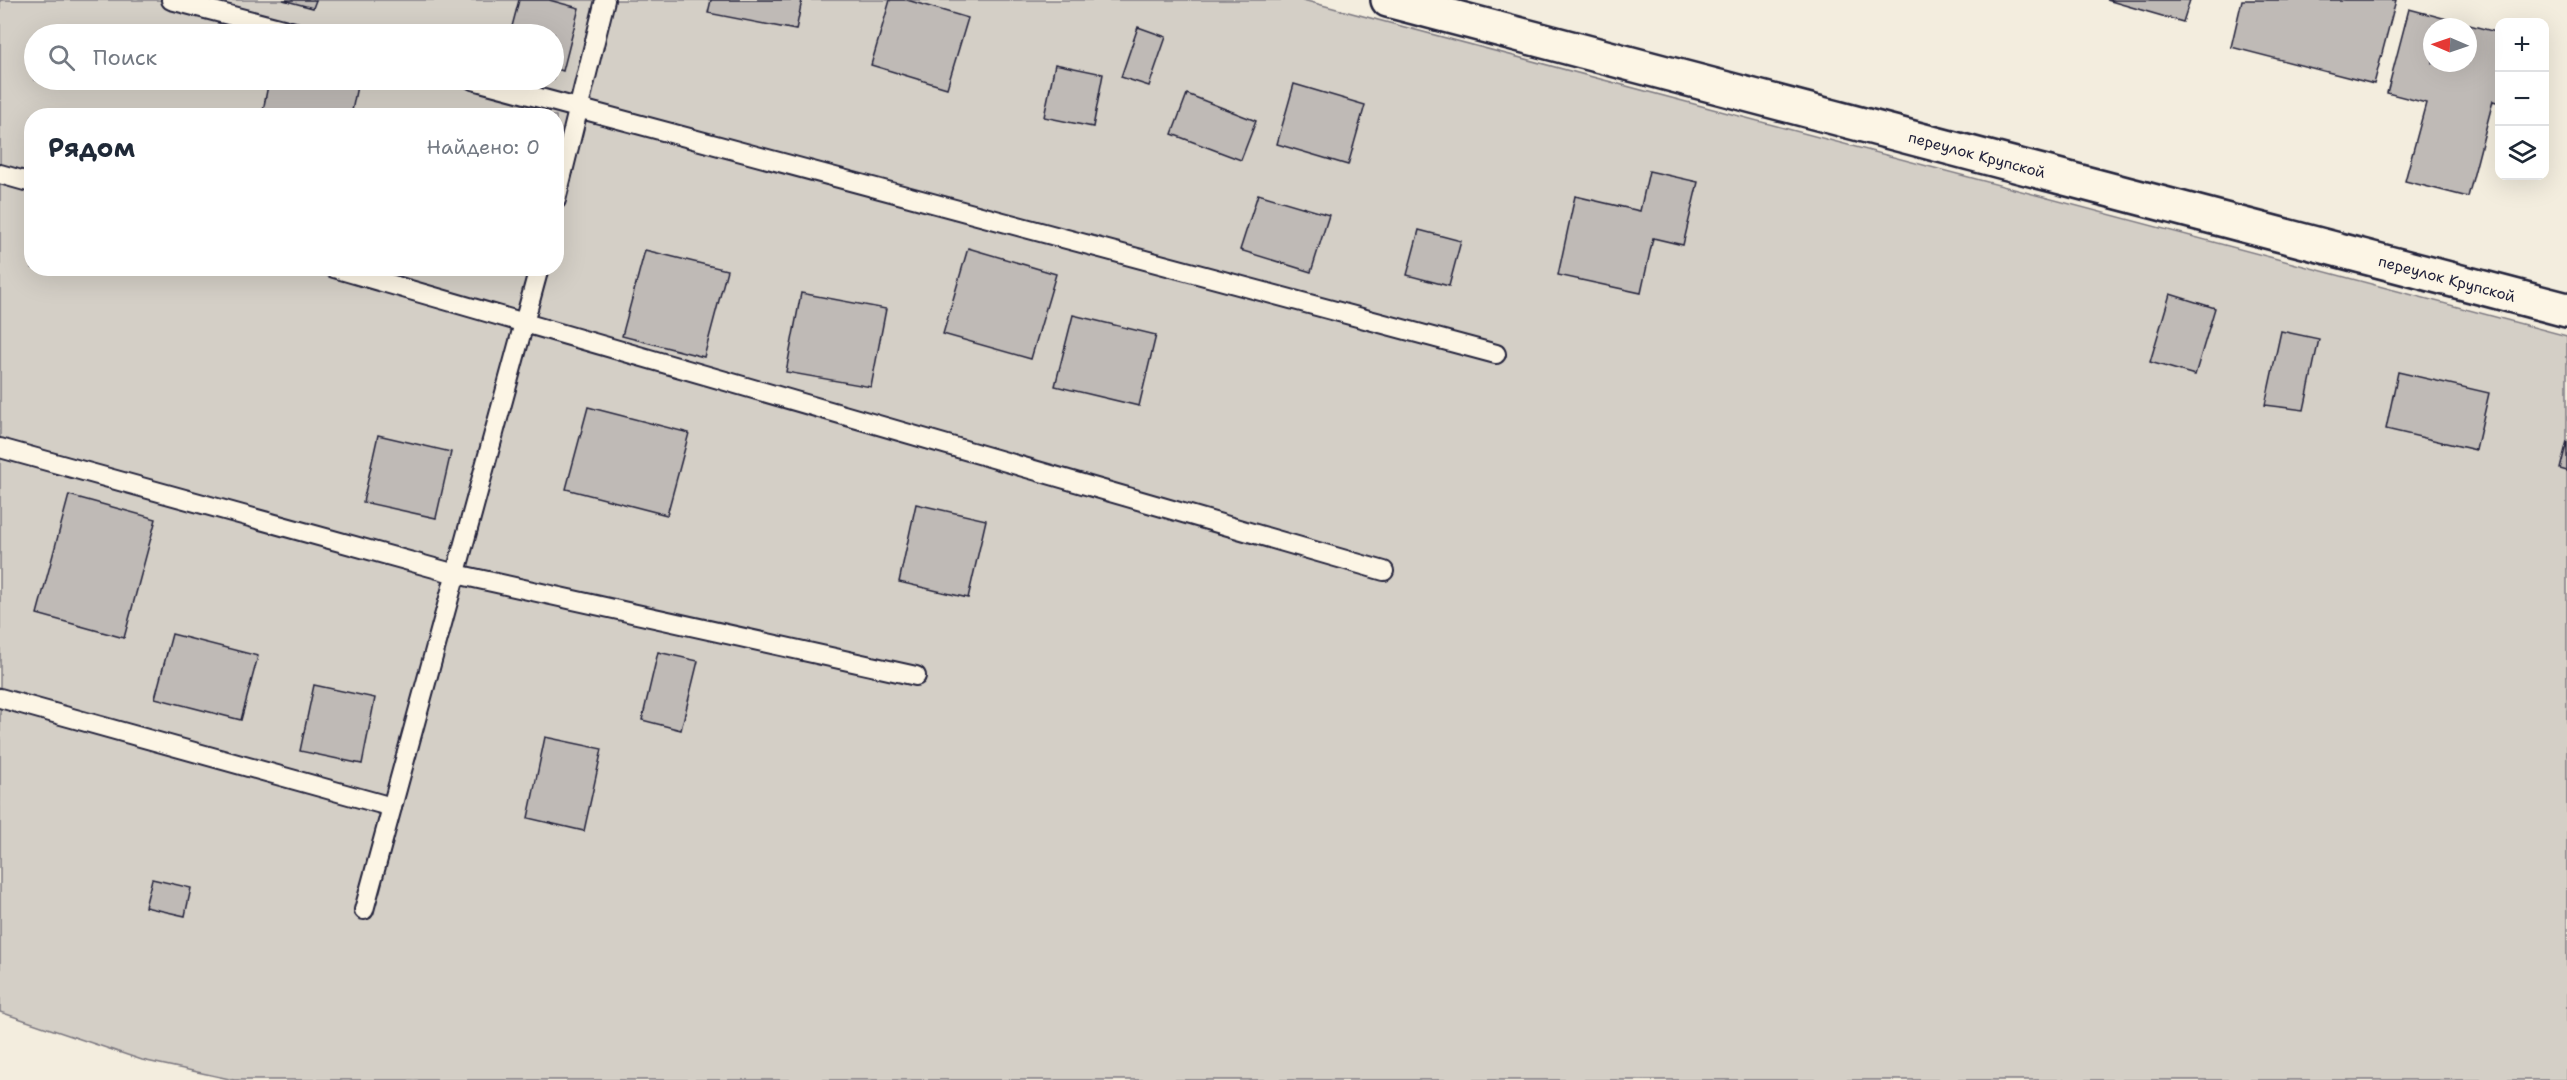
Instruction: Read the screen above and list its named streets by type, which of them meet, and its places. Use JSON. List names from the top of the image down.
{
  "streets": {
    "street": ["переулок Крупской"]
  },
  "north": "left",
  "page": {
    "map_buttons": ["+", "−"],
    "search": "Поиск",
    "heading": ["Рядом", "Найдено: 0"]
  }
}
